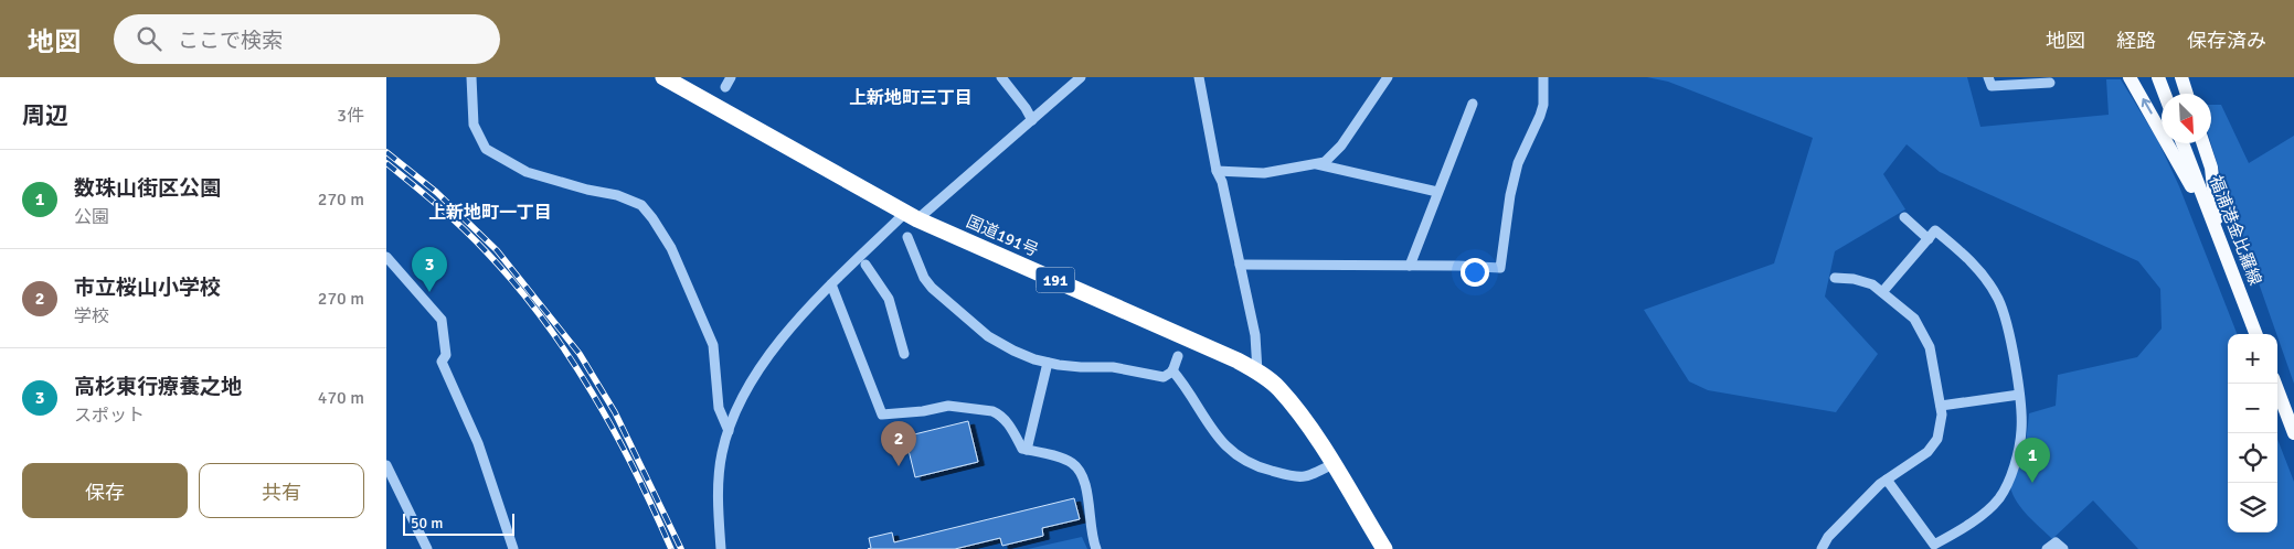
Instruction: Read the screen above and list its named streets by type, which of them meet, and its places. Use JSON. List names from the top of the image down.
{
  "streets": {
    "highway": ["国道191号", "191"],
    "main road": ["福浦港金比羅線"]
  },
  "districts": ["上新地町三丁目", "上新地町一丁目"],
  "scale_bar": "50 m",
  "north": "bottom right",
  "page": {
    "header": "地図",
    "search": "ここで検索",
    "nav": ["地図", "経路", "保存済み"],
    "heading": ["周辺", "3件"],
    "list": [
      {
        "mark": "1",
        "name": "数珠山街区公園",
        "note": "公園",
        "value": "270 m"
      },
      {
        "mark": "2",
        "name": "市立桜山小学校",
        "note": "学校",
        "value": "270 m"
      },
      {
        "mark": "3",
        "name": "高杉東行療養之地",
        "note": "スポット",
        "value": "470 m"
      }
    ],
    "pins": ["3", "2", "1"],
    "map_buttons": ["+", "−"],
    "buttons": ["保存", "共有"],
    "scale": "50 m"
  }
}
